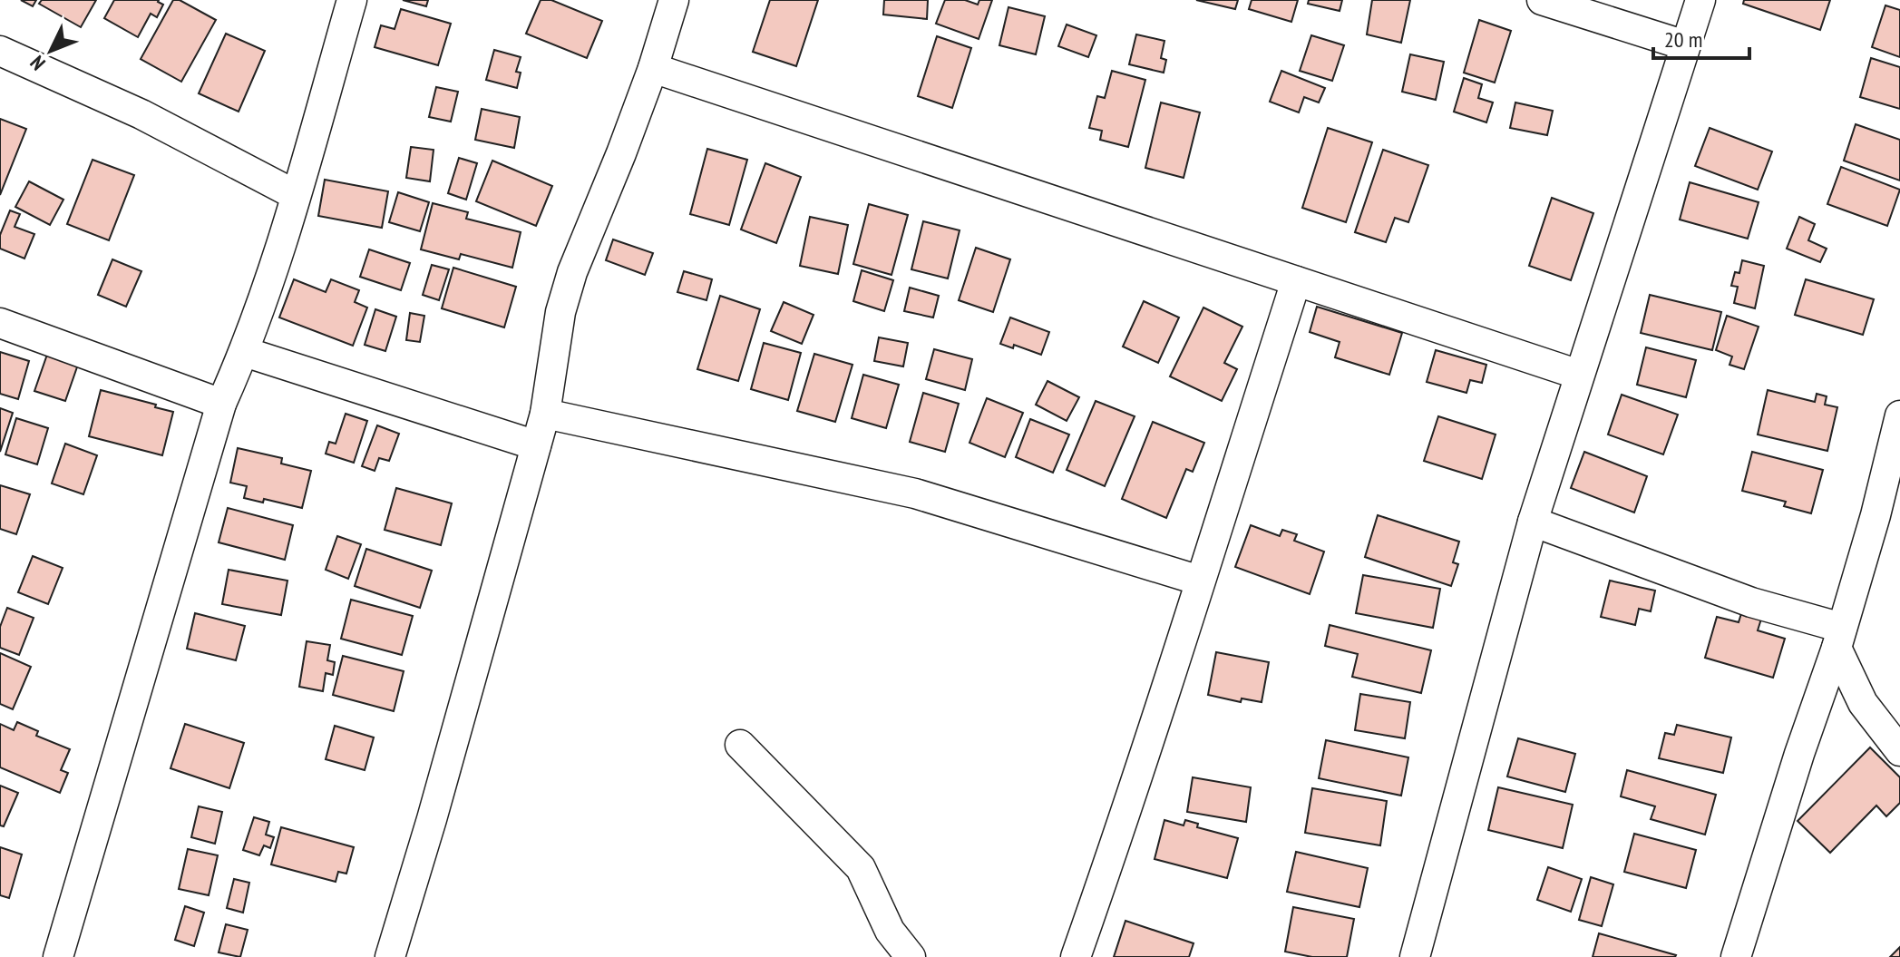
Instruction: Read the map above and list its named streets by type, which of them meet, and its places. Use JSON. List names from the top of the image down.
{
  "scale_bar": "20 m",
  "north": "bottom left"
}
